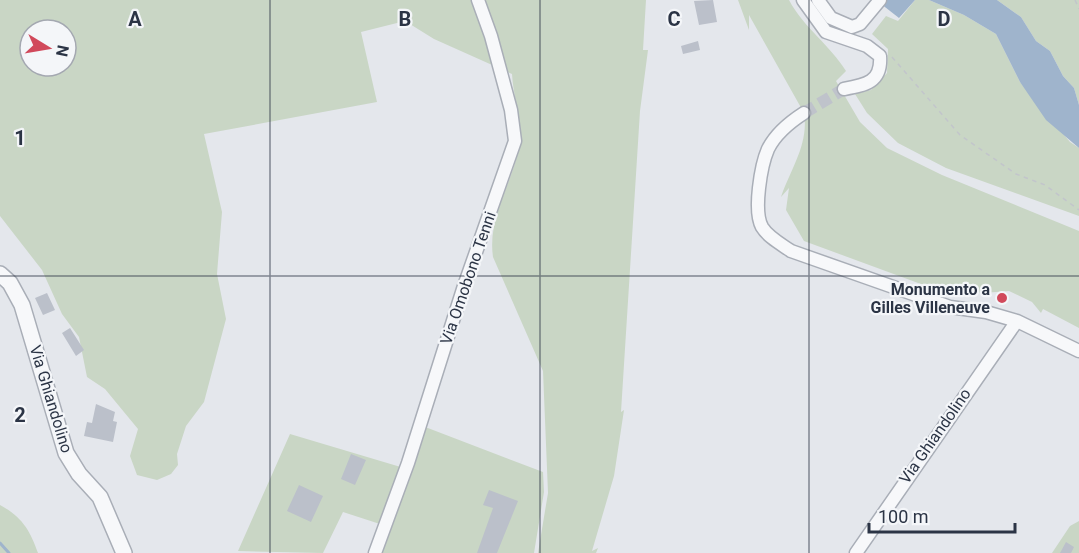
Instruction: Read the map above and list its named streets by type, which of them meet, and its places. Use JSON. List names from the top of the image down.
{
  "streets": {
    "street": ["Via Omobono Tenni", "Via Ghiandolino"]
  },
  "places": ["Monumento a Gilles Villeneuve"],
  "scale_bar": "100 m",
  "north": "right",
  "grid": {
    "columns": [
      "A",
      "B",
      "C",
      "D"
    ],
    "rows": ["1", "2"]
  }
}
